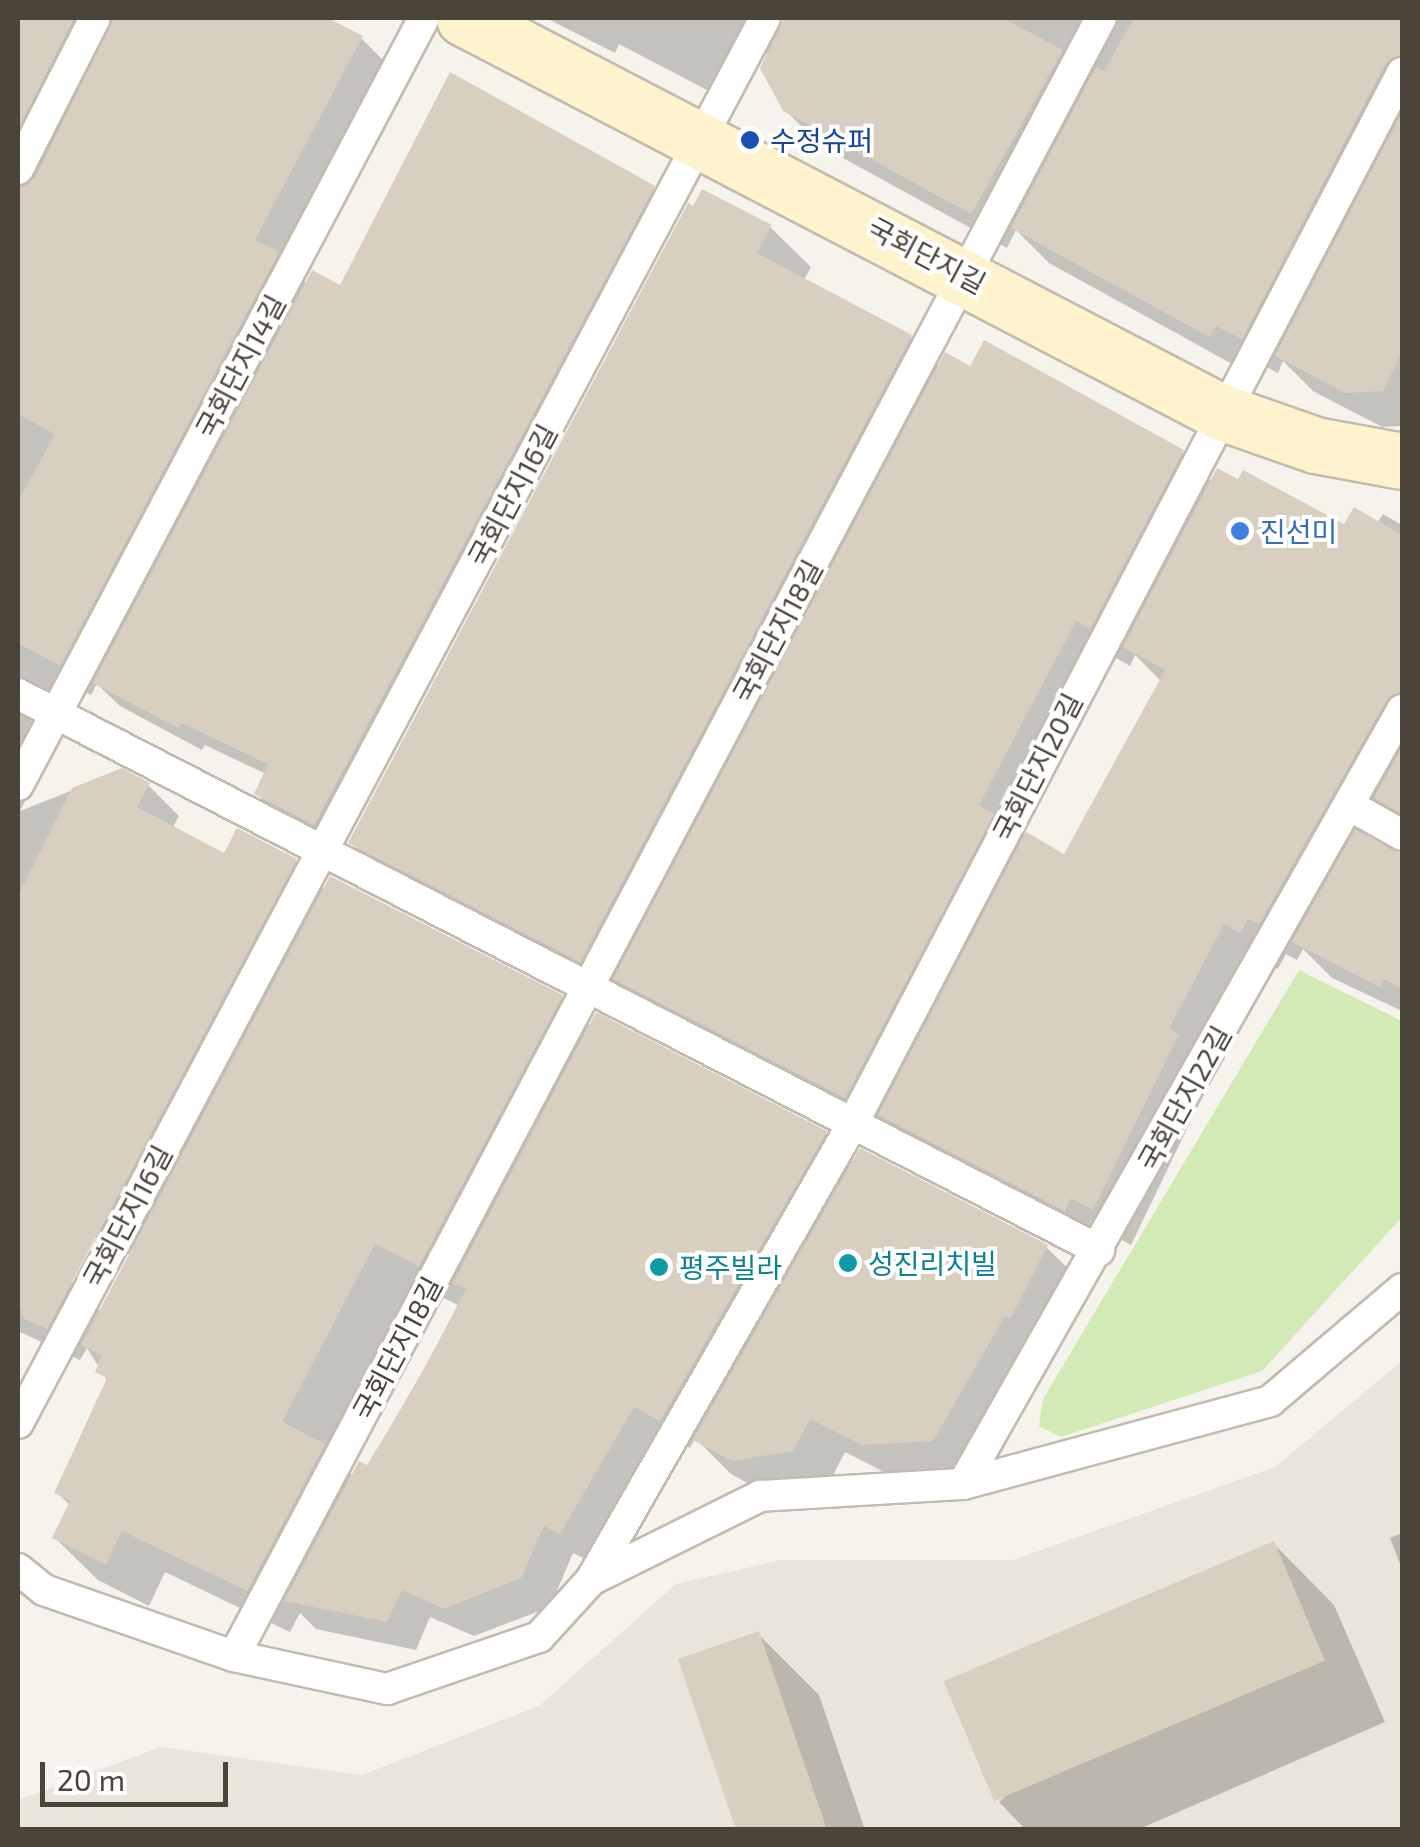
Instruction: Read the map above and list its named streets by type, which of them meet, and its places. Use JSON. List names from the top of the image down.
{
  "streets": {
    "street": ["국회단지길"],
    "lane": [
      "국회단지14길",
      "국회단지16길",
      "국회단지18길",
      "국회단지20길",
      "국회단지22길"
    ]
  },
  "crossings": [
    ["국회단지길", "국회단지16길"],
    ["국회단지길", "국회단지18길"],
    ["국회단지길", "국회단지20길"]
  ],
  "places": [
    "수정슈퍼",
    "진선미",
    "성진리치빌",
    "평주빌라"
  ],
  "scale_bar": "20 m"
}
